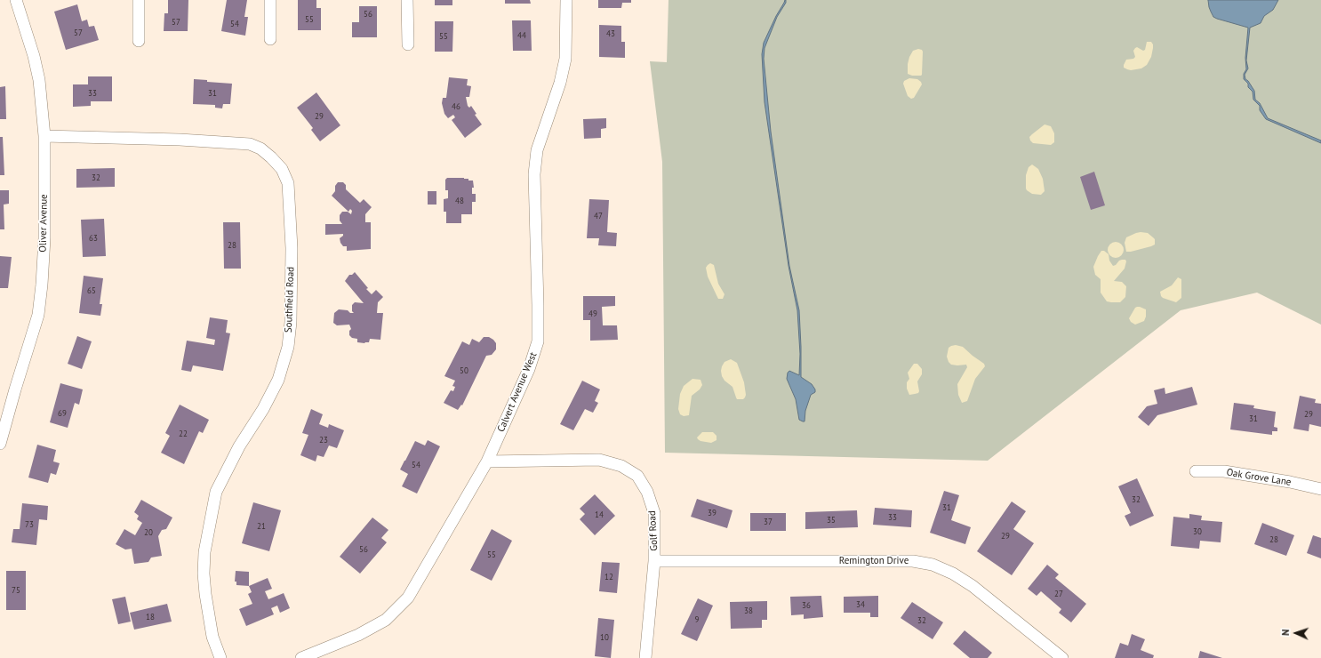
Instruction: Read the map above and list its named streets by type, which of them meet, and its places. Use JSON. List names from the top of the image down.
{
  "streets": {
    "street": [
      "Oliver Avenue",
      "Southfield Road",
      "Calvert Avenue West",
      "Oak Grove Lane",
      "Golf Road",
      "Remington Drive"
    ]
  },
  "crossings": [
    ["Oliver Avenue", "Southfield Road"],
    ["Calvert Avenue West", "Golf Road"],
    ["Golf Road", "Remington Drive"]
  ],
  "house_numbers": [
    "56",
    "55",
    "57",
    "54",
    "57",
    "43",
    "44",
    "55",
    "33",
    "31",
    "46",
    "29",
    "32",
    "48",
    "47",
    "63",
    "28",
    "65",
    "49",
    "50",
    "69",
    "29",
    "31",
    "22",
    "23",
    "54",
    "32",
    "31",
    "39",
    "14",
    "33",
    "35",
    "37",
    "73",
    "21",
    "30",
    "20",
    "29",
    "28",
    "56",
    "55",
    "12",
    "75",
    "27",
    "34",
    "36",
    "38",
    "18",
    "9",
    "32",
    "10"
  ],
  "north": "left"
}
